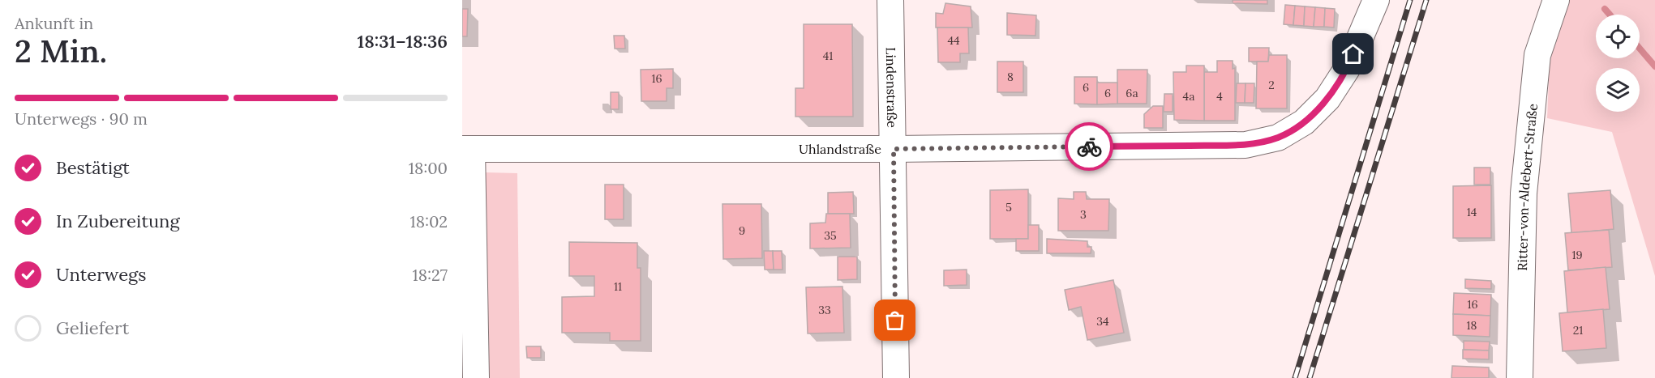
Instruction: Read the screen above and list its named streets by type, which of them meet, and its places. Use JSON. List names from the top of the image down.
{
  "streets": {
    "street": ["Lindenstraße", "Uhlandstraße", "Ritter-von-Aldebert-Straße"]
  },
  "crossings": [
    ["Lindenstraße", "Uhlandstraße"]
  ],
  "house_numbers": [
    "44",
    "41",
    "8",
    "16",
    "2",
    "6",
    "6",
    "6a",
    "4a",
    "4",
    "5",
    "14",
    "3",
    "9",
    "35",
    "19",
    "11",
    "16",
    "33",
    "34",
    "18",
    "21"
  ],
  "page": {
    "heading": ["2 Min.", "Ankunft in", "18:31–18:36"],
    "bar": "Unterwegs · 90 m",
    "list": [
      ["Bestätigt", "18:00"],
      ["In Zubereitung", "18:02"],
      ["Unterwegs", "18:27"],
      "Geliefert"
    ]
  }
}
